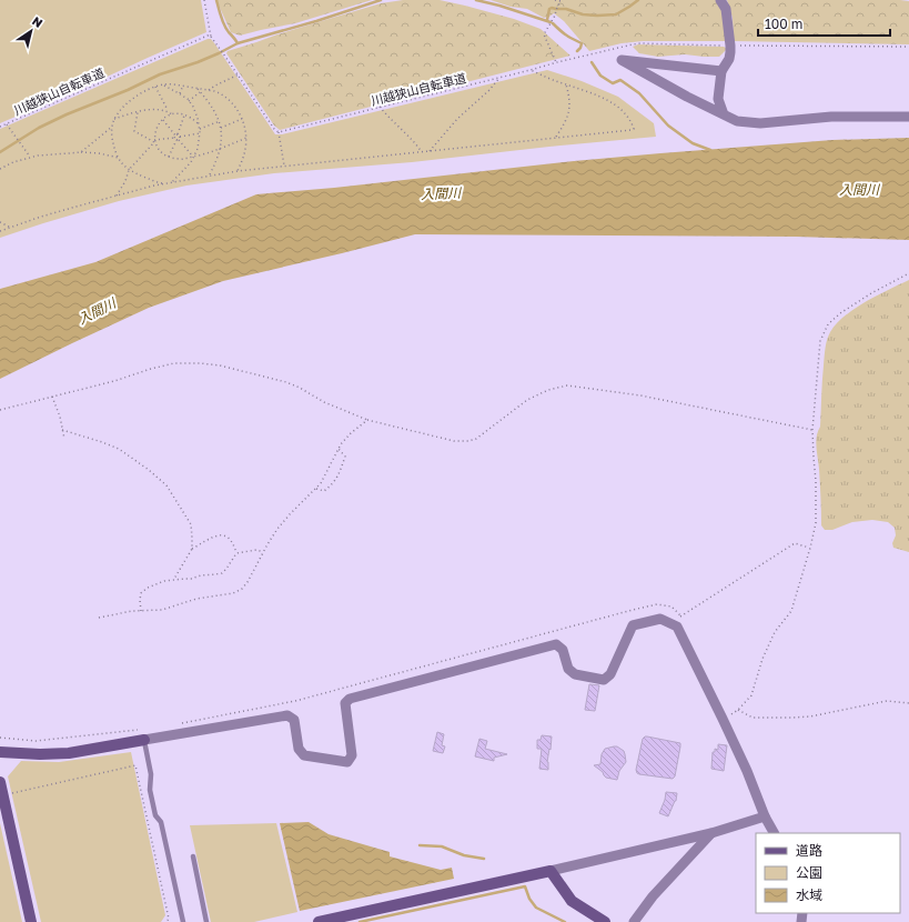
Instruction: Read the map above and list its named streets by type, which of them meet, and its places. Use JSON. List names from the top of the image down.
{
  "streets": {
    "path": ["川越狭山自転車道"]
  },
  "water": ["入間川"],
  "legend": ["道路", "公園", "水域"],
  "scale_bar": "100 m",
  "north": "top right"
}
